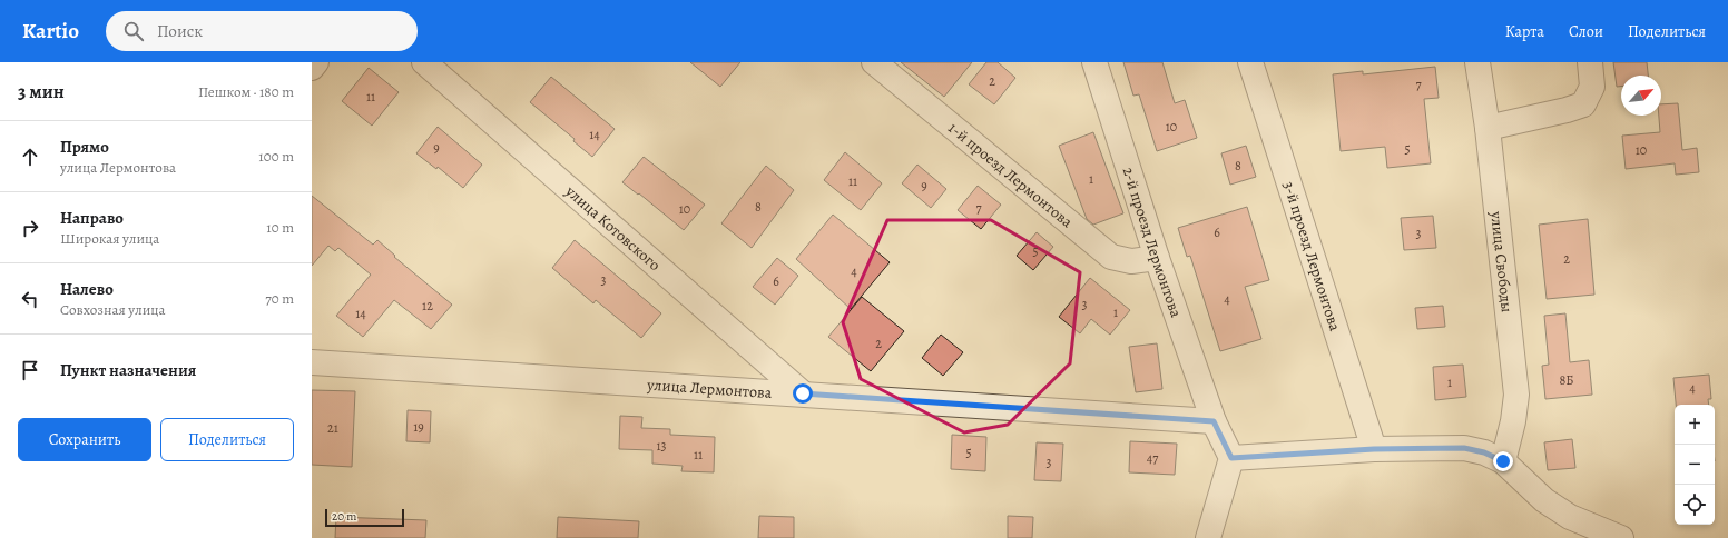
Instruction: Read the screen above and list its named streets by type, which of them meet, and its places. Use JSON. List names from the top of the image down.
{
  "streets": {
    "street": [
      "1-й проезд Лермонтова",
      "улица Котовского",
      "2-й проезд Лермонтова",
      "3-й проезд Лермонтова",
      "улица Свободы",
      "улица Лермонтова"
    ]
  },
  "crossings": [
    ["1-й проезд Лермонтова", "2-й проезд Лермонтова"],
    ["улица Котовского", "улица Лермонтова"],
    ["2-й проезд Лермонтова", "улица Лермонтова"]
  ],
  "house_numbers": [
    "2",
    "7",
    "11",
    "10",
    "14",
    "9",
    "5",
    "10",
    "8",
    "1",
    "11",
    "9",
    "8",
    "7",
    "10",
    "6",
    "3",
    "5",
    "2",
    "4",
    "3",
    "6",
    "4",
    "3",
    "12",
    "1",
    "14",
    "2",
    "8Б",
    "1",
    "4",
    "19",
    "21",
    "13",
    "5",
    "11",
    "47",
    "3"
  ],
  "scale_bar": "20 m",
  "north": "top right",
  "page": {
    "header": "Kartio",
    "search": "Поиск",
    "nav": ["Карта", "Слои", "Поделиться"],
    "heading": ["3 мин", "Пешком · 180 m"],
    "list": [
      ["Прямо", "улица Лермонтова", "100 m"],
      ["Направо", "Широкая улица", "10 m"],
      ["Налево", "Совхозная улица", "70 m"],
      "Пункт назначения"
    ],
    "buttons": ["Сохранить", "Поделиться"],
    "map_buttons": ["+", "−"],
    "scale": "20 m"
  }
}
